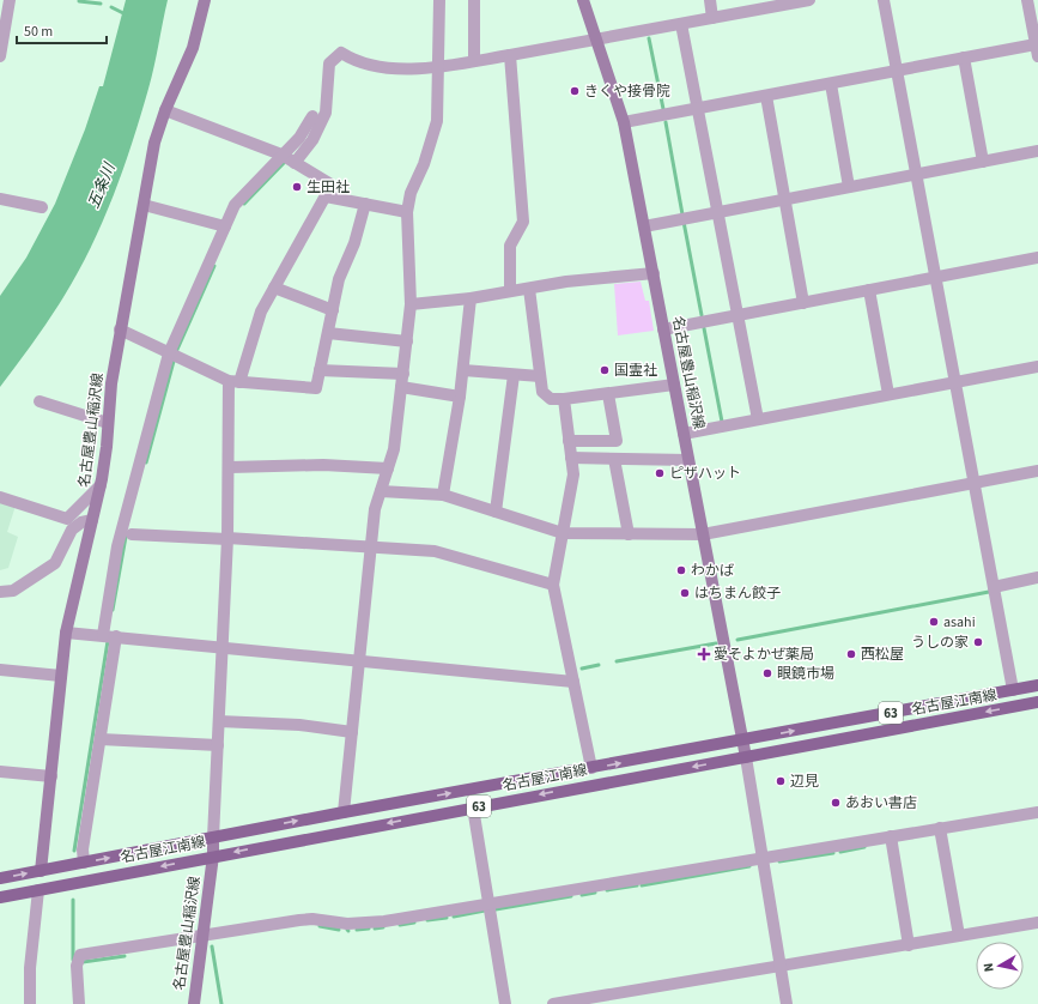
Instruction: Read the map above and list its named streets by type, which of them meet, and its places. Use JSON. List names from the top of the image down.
{
  "streets": {
    "main road": ["名古屋豊山稲沢線", "名古屋江南線", "63"]
  },
  "crossings": [
    ["名古屋豊山稲沢線", "名古屋江南線"]
  ],
  "water": ["五条川"],
  "places": {
    "other": [
      "きくや接骨院",
      "生田社",
      "国霊社",
      "ピザハット",
      "わかば",
      "はちまん餃子",
      "asahi",
      "うしの家",
      "西松屋",
      "眼鏡市場",
      "辺見",
      "あおい書店"
    ],
    "health": ["愛そよかぜ薬局"]
  },
  "scale_bar": "50 m",
  "north": "left"
}
